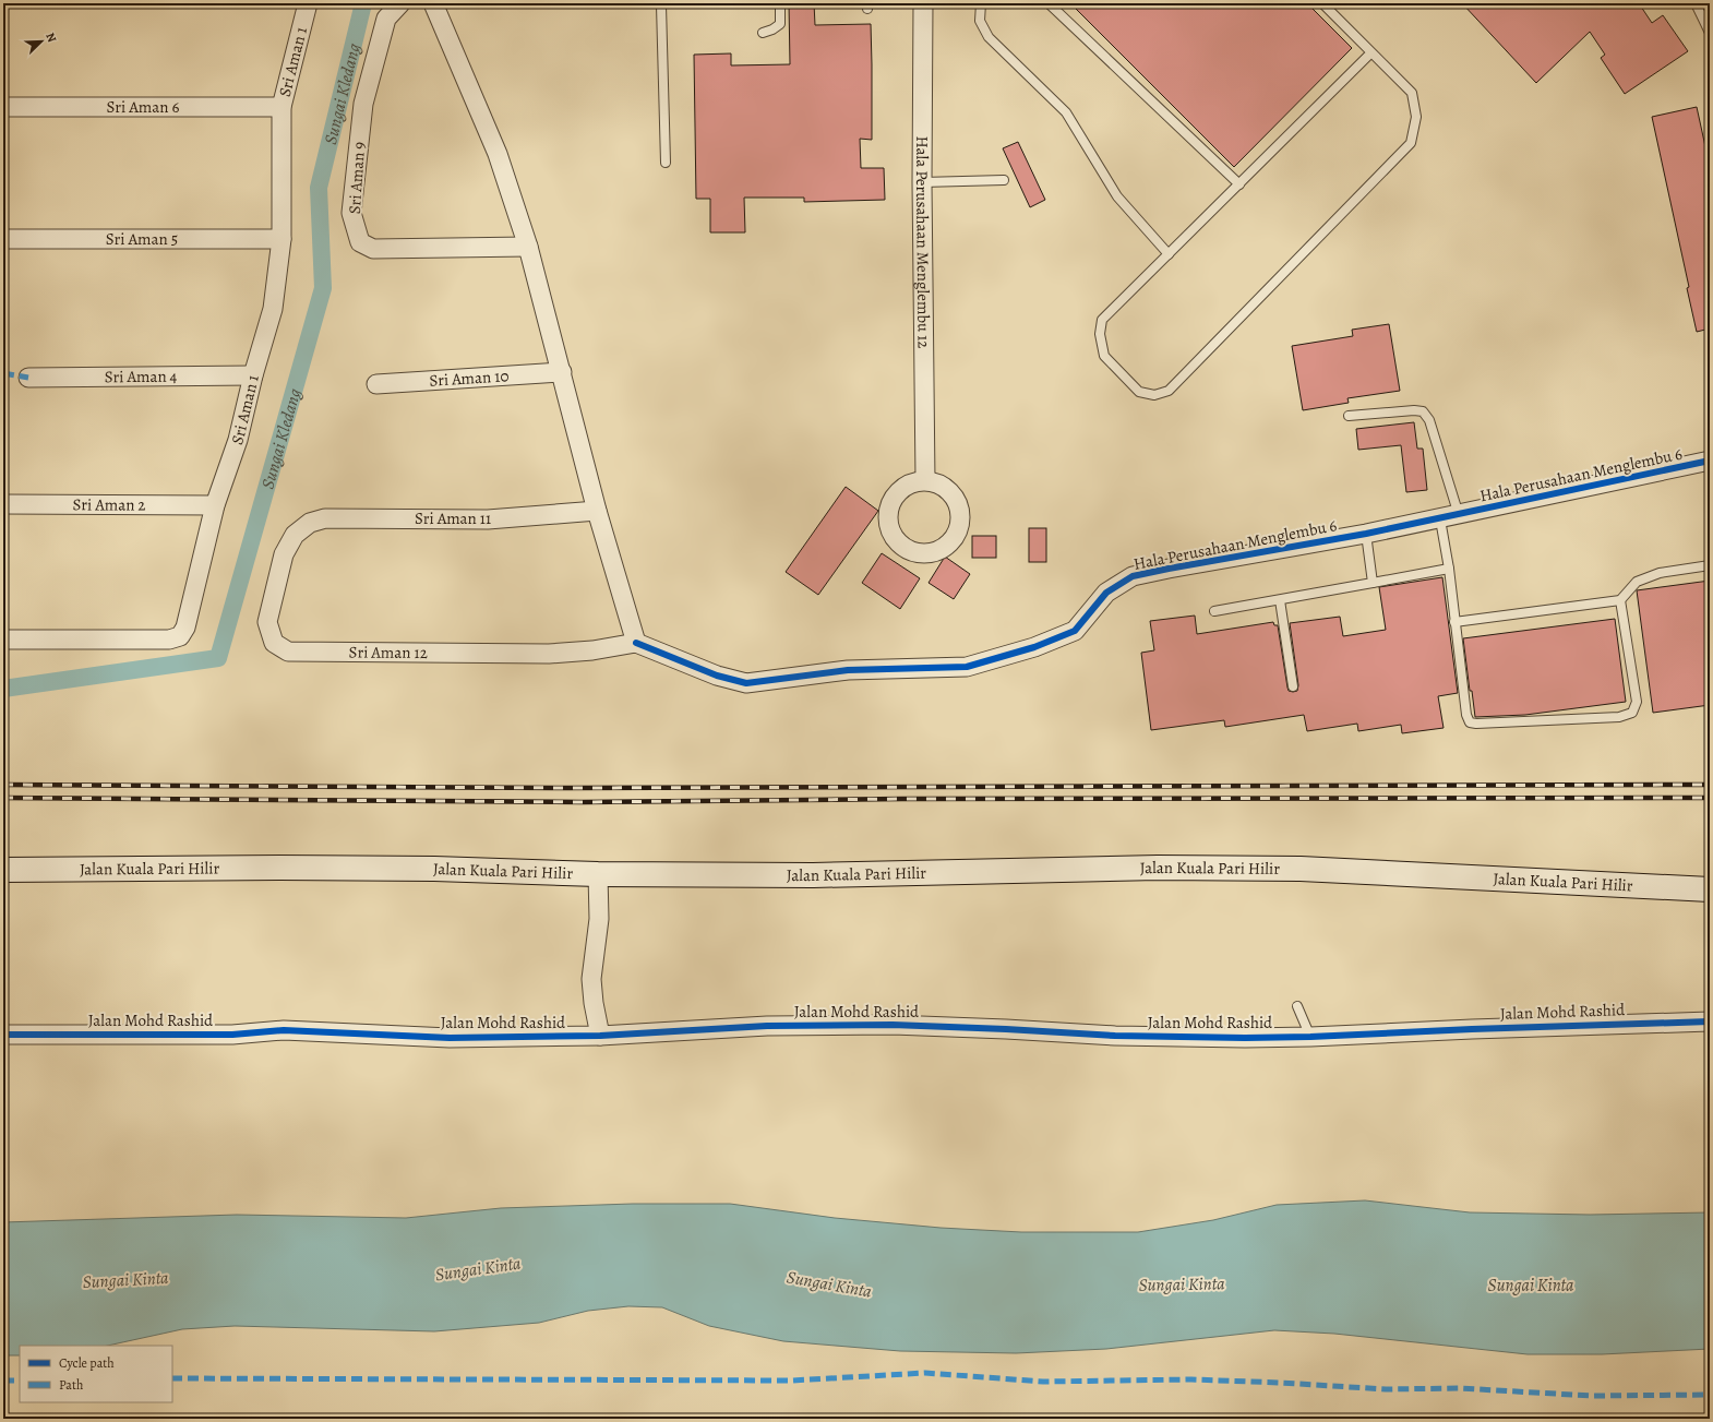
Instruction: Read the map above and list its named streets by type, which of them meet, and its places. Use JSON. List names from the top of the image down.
{
  "streets": {
    "street": [
      "Sri Aman 1",
      "Sri Aman 6",
      "Sri Aman 9",
      "Sri Aman 5",
      "Hala Perusahaan Menglembu 12",
      "Sri Aman 4",
      "Sri Aman 10",
      "Hala Perusahaan Menglembu 6",
      "Sri Aman 2",
      "Sri Aman 11",
      "Sri Aman 12",
      "Jalan Kuala Pari Hilir",
      "Jalan Mohd Rashid"
    ]
  },
  "crossings": [
    ["Sri Aman 1", "Sri Aman 6"],
    ["Sri Aman 1", "Sri Aman 5"],
    ["Sri Aman 1", "Sri Aman 4"],
    ["Sri Aman 1", "Sri Aman 2"],
    ["Hala Perusahaan Menglembu 6", "Sri Aman 12"],
    ["Sri Aman 11", "Sri Aman 12"]
  ],
  "water": ["Sungai Kledang", "Sungai Kinta"],
  "legend": ["Cycle path", "Path"],
  "north": "top right"
}
